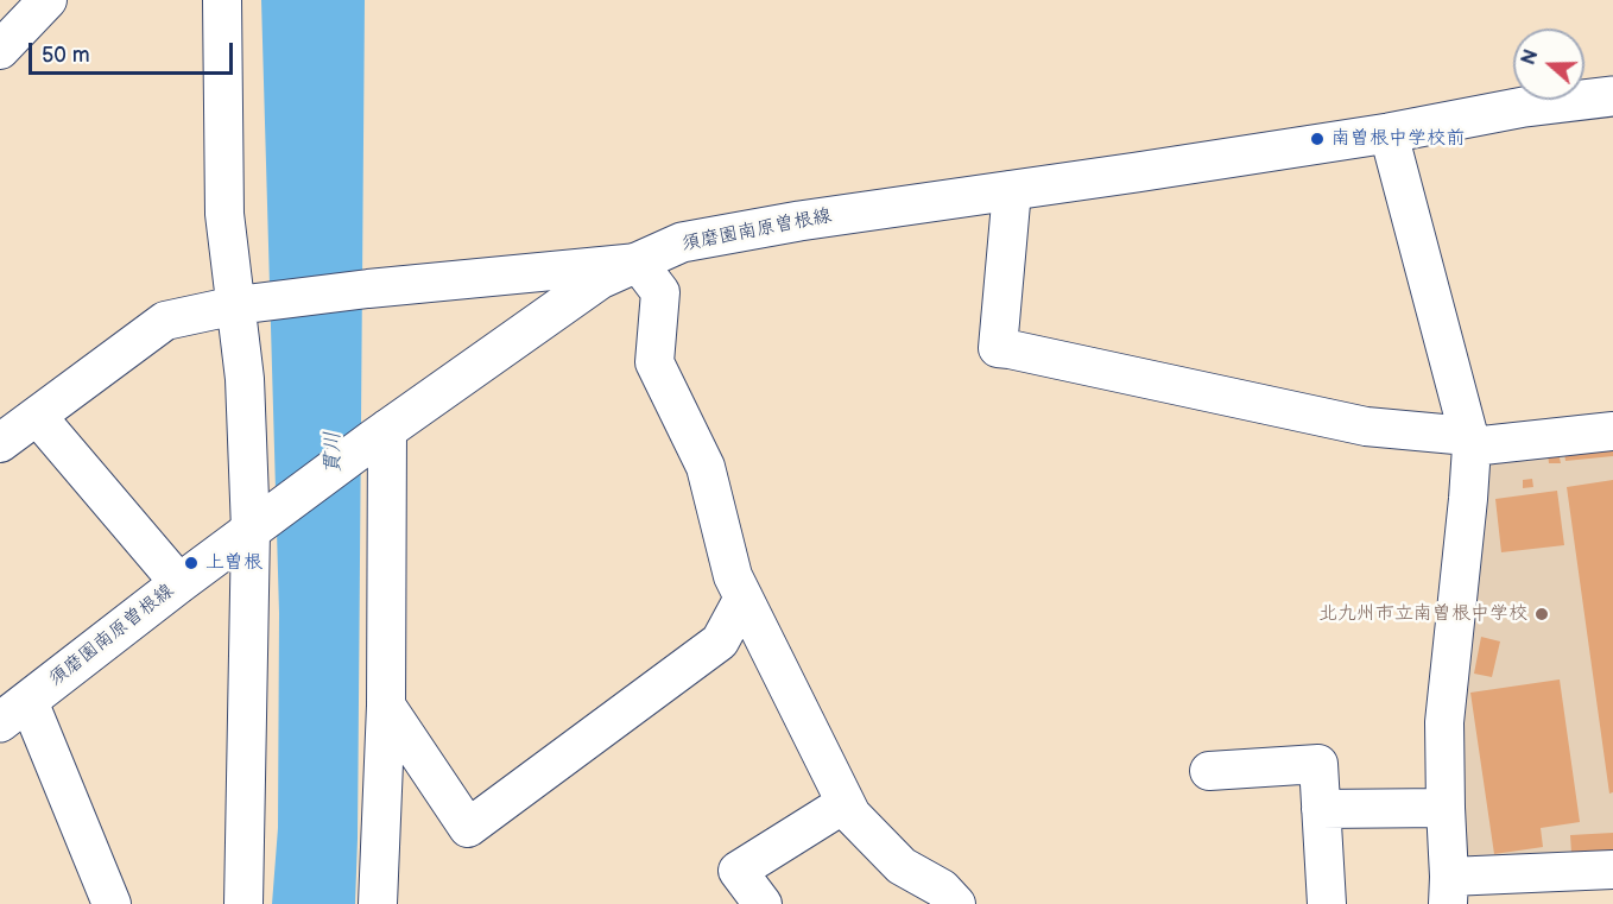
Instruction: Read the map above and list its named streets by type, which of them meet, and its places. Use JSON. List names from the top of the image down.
{
  "streets": {
    "main road": ["須磨園南原曽根線"]
  },
  "water": ["貫川"],
  "places": ["南曽根中学校前", "上曽根", "北九州市立南曽根中学校"],
  "scale_bar": "50 m",
  "north": "left"
}
